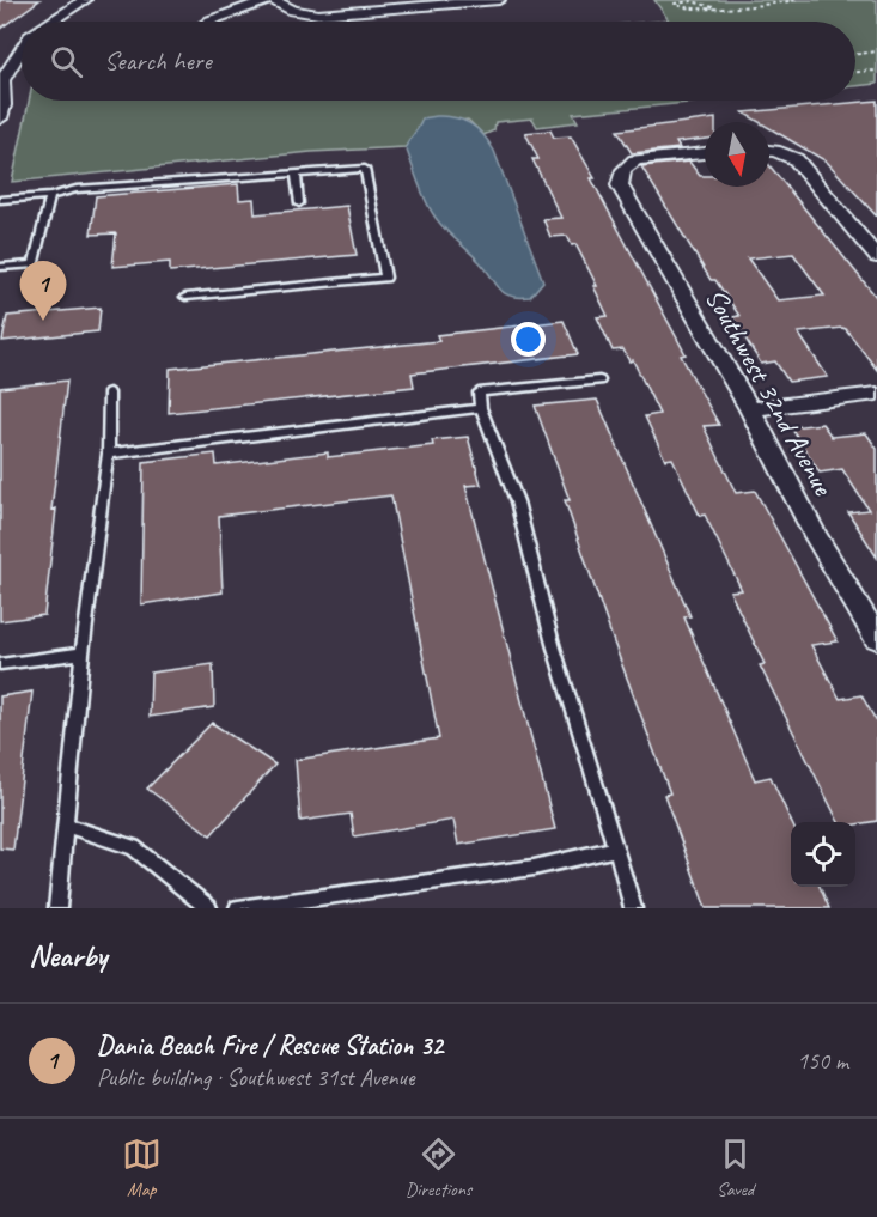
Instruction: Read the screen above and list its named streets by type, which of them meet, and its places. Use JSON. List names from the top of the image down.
{
  "streets": {
    "street": ["Southwest 32nd Avenue"]
  },
  "north": "bottom",
  "page": {
    "search": "Search here",
    "pins": "1",
    "heading": "Nearby",
    "list": [
      {
        "mark": "1",
        "name": "Dania Beach Fire / Rescue Station 32",
        "note": "Public building · Southwest 31st Avenue",
        "value": "150 m"
      }
    ],
    "nav": ["Map", "Directions", "Saved"]
  }
}
